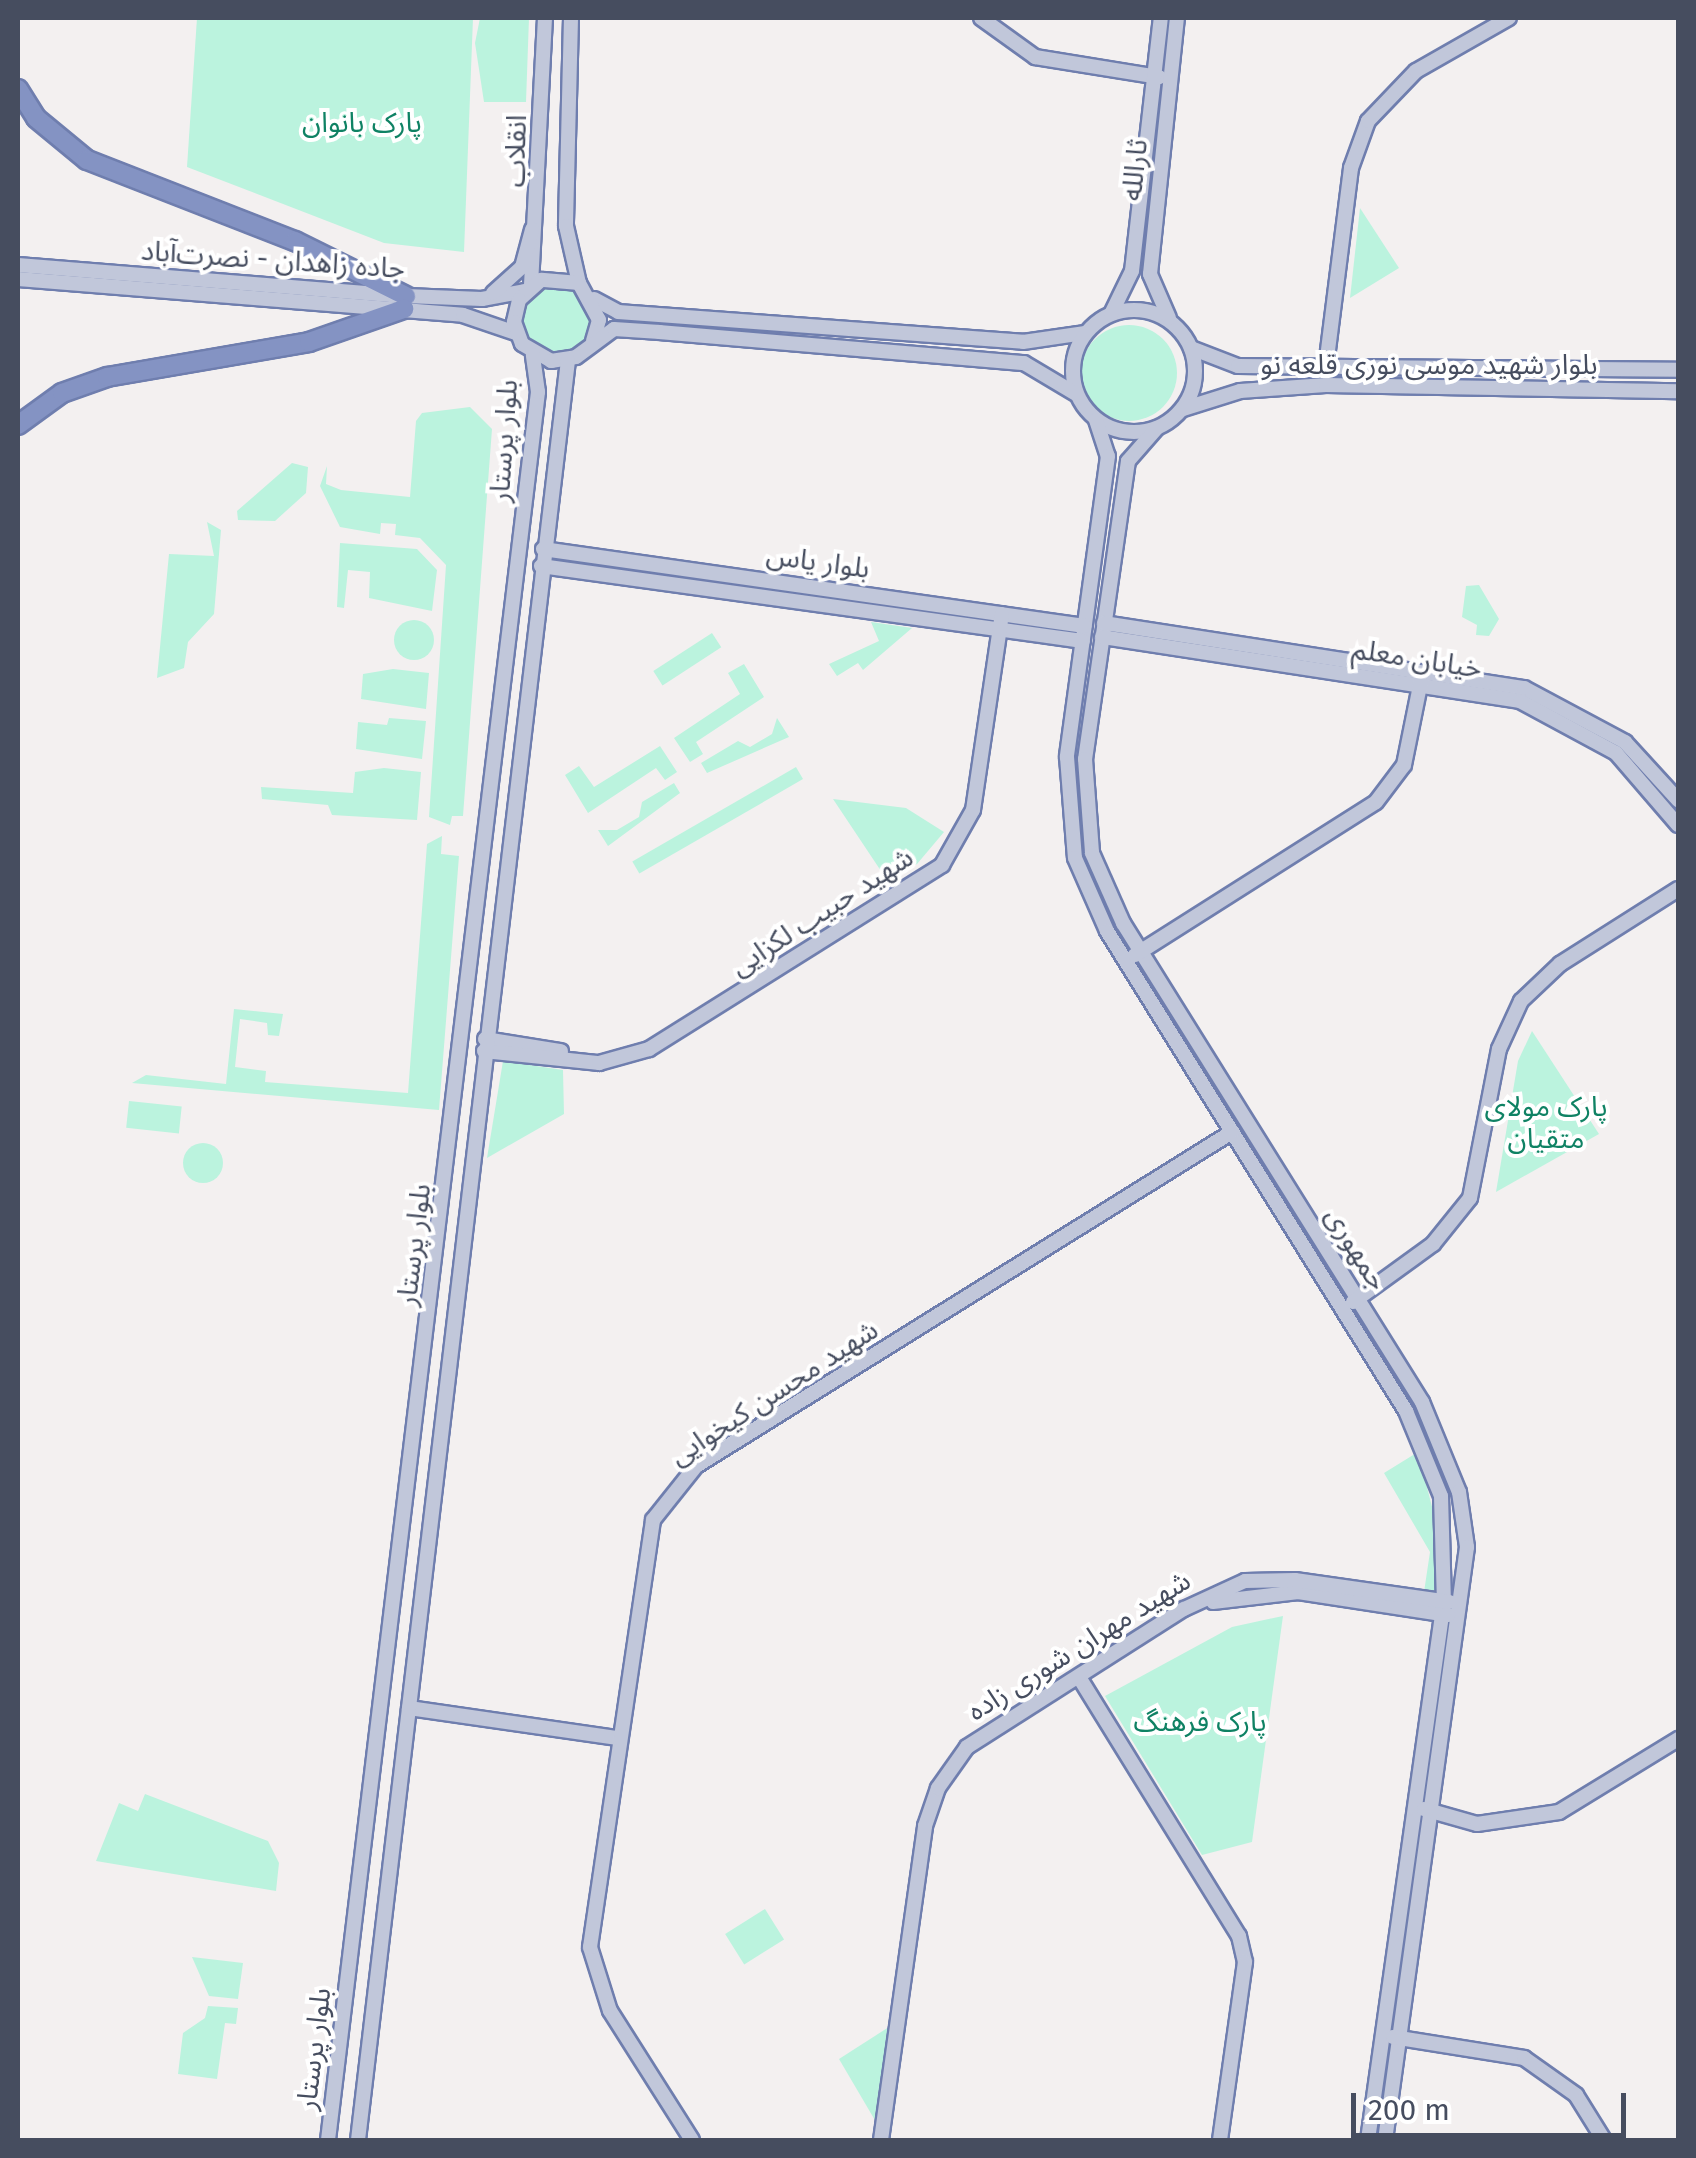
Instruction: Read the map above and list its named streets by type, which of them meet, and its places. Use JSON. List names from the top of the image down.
{
  "streets": {
    "main road": [
      "انقلاب",
      "ثارالله",
      "جاده زاهدان - نصرت‌آباد",
      "بلوار شهید موسی نوری قلعه نو",
      "بلوار پرستار",
      "بلوار یاس",
      "خیابان معلم",
      "شهید حبیب لکزایی",
      "جمهوری",
      "شهید محسن کیخوایی",
      "شهید مهران شوری زاده"
    ]
  },
  "crossings": [
    ["انقلاب", "جاده زاهدان - نصرت‌آباد"],
    ["انقلاب", "بلوار پرستار"],
    ["ثارالله", "بلوار شهید موسی نوری قلعه نو"],
    ["ثارالله", "جمهوری"],
    ["جاده زاهدان - نصرت‌آباد", "بلوار پرستار"],
    ["بلوار شهید موسی نوری قلعه نو", "جمهوری"],
    ["بلوار پرستار", "بلوار یاس"],
    ["بلوار پرستار", "شهید حبیب لکزایی"],
    ["بلوار یاس", "شهید حبیب لکزایی"],
    ["بلوار یاس", "جمهوری"],
    ["خیابان معلم", "جمهوری"],
    ["جمهوری", "شهید محسن کیخوایی"],
    ["جمهوری", "شهید مهران شوری زاده"]
  ],
  "parks": ["پارک بانوان", "پارک مولای متقیان", "پارک فرهنگ"],
  "scale_bar": "200 m"
}
